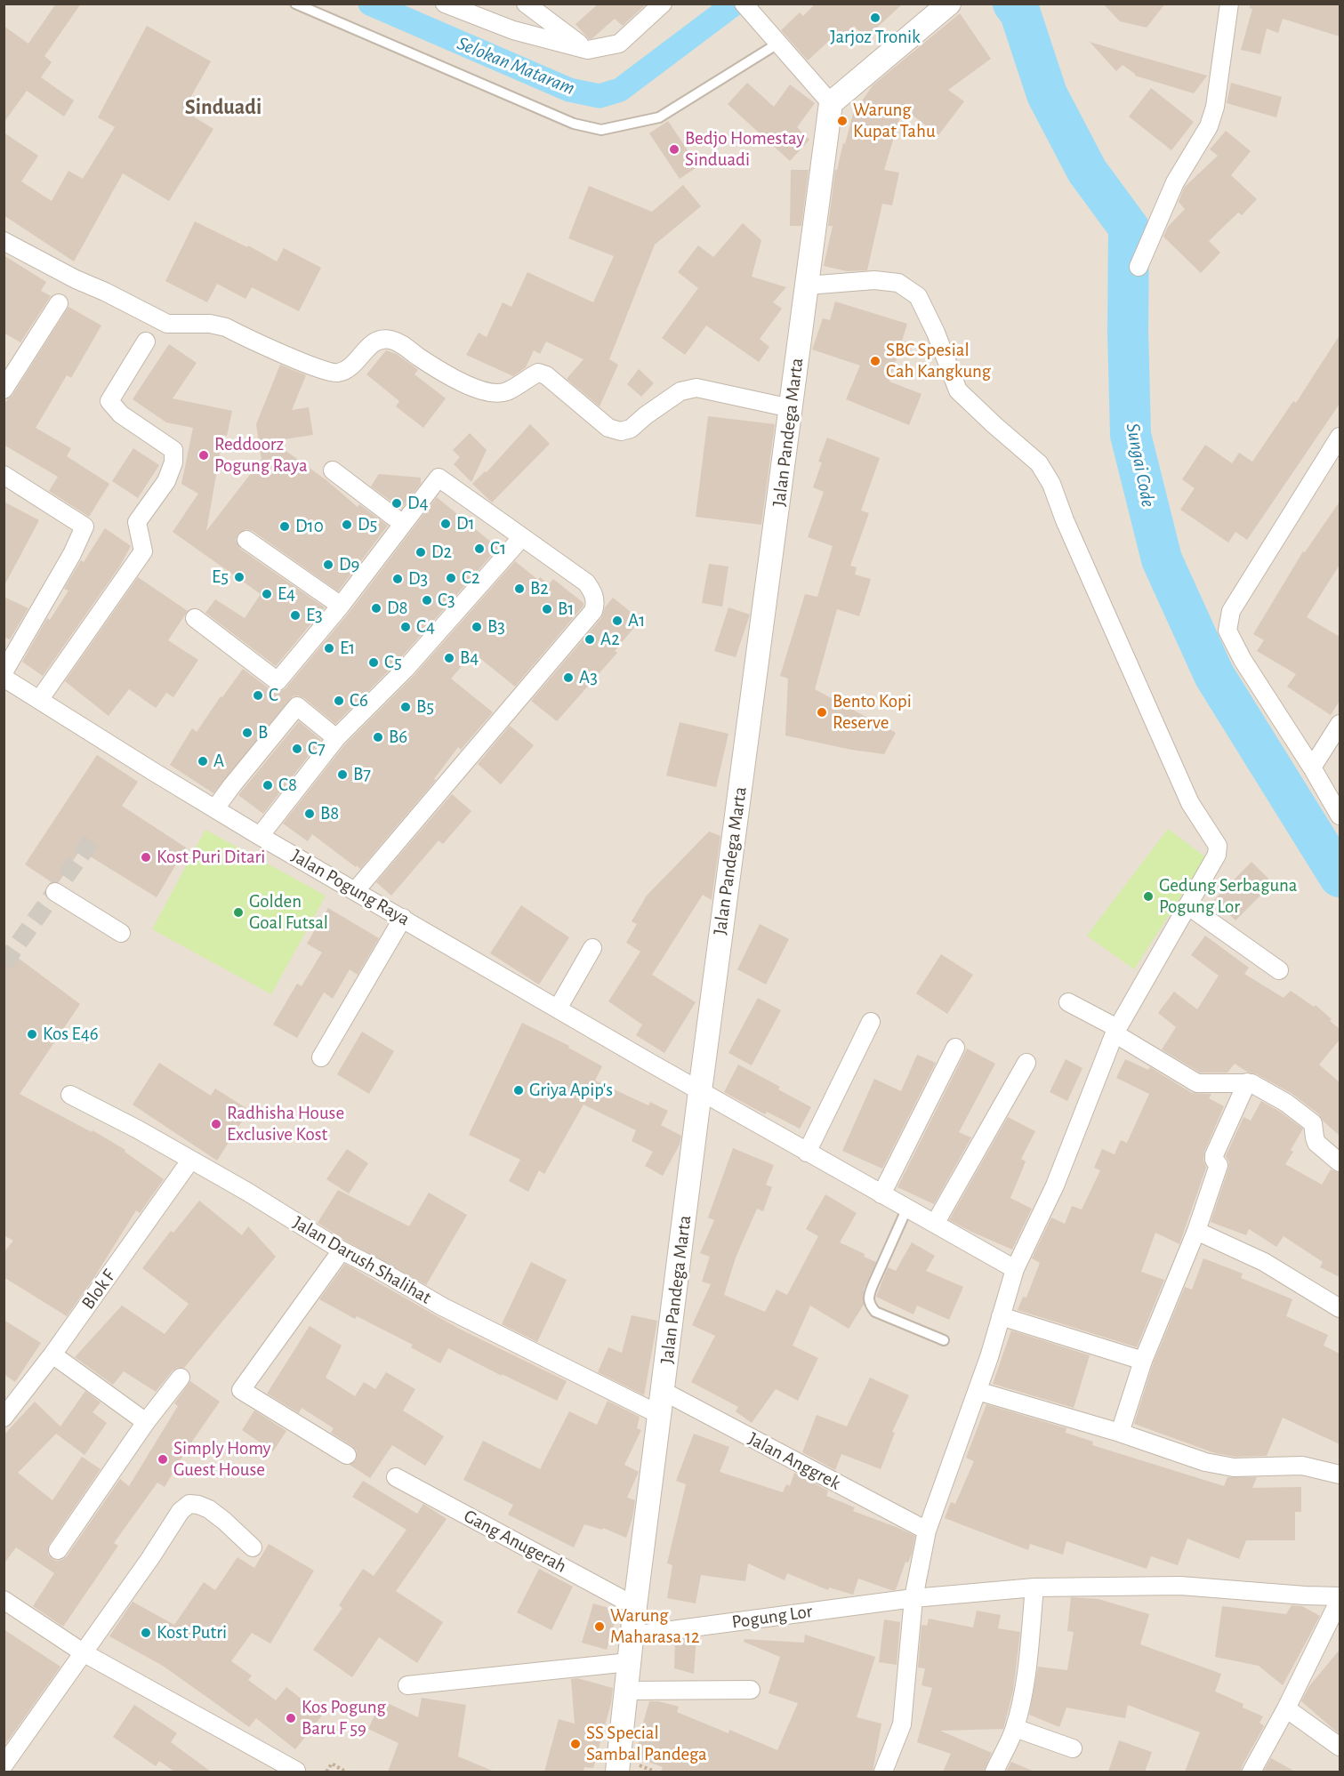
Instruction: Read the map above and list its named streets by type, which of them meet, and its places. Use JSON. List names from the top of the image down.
{
  "streets": {
    "street": [
      "Jalan Pandega Marta",
      "Jalan Pogung Raya",
      "Jalan Darush Shalihat",
      "Blok F",
      "Jalan Anggrek",
      "Gang Anugerah",
      "Pogung Lor"
    ]
  },
  "crossings": [
    ["Jalan Pandega Marta", "Jalan Pogung Raya"],
    ["Jalan Pandega Marta", "Jalan Darush Shalihat"],
    ["Jalan Pandega Marta", "Jalan Anggrek"],
    ["Jalan Pandega Marta", "Gang Anugerah"],
    ["Jalan Pandega Marta", "Pogung Lor"],
    ["Jalan Darush Shalihat", "Blok F"]
  ],
  "districts": ["Sinduadi"],
  "water": ["Selokan Mataram", "Sungai Code"],
  "places": [
    "Jarjoz Tronik",
    "Warung Kupat Tahu",
    "Bedjo Homestay Sinduadi",
    "SBC Spesial Cah Kangkung",
    "Reddoorz Pogung Raya",
    "D4",
    "D1",
    "D5",
    "D10",
    "C1",
    "D2",
    "D9",
    "E5",
    "C2",
    "D3",
    "B2",
    "E4",
    "C3",
    "D8",
    "B1",
    "E3",
    "A1",
    "C4",
    "B3",
    "A2",
    "E1",
    "B4",
    "C5",
    "A3",
    "C",
    "C6",
    "B5",
    "Bento Kopi Reserve",
    "B",
    "B6",
    "C7",
    "A",
    "B7",
    "C8",
    "B8",
    "Kost Puri Ditari",
    "Gedung Serbaguna Pogung Lor",
    "Golden Goal Futsal",
    "Kos E46",
    "Griya Apip's",
    "Radhisha House Exclusive Kost",
    "Simply Homy Guest House",
    "Warung Maharasa 12",
    "Kost Putri",
    "Kos Pogung Baru F 59",
    "SS Special Sambal Pandega"
  ]
}
